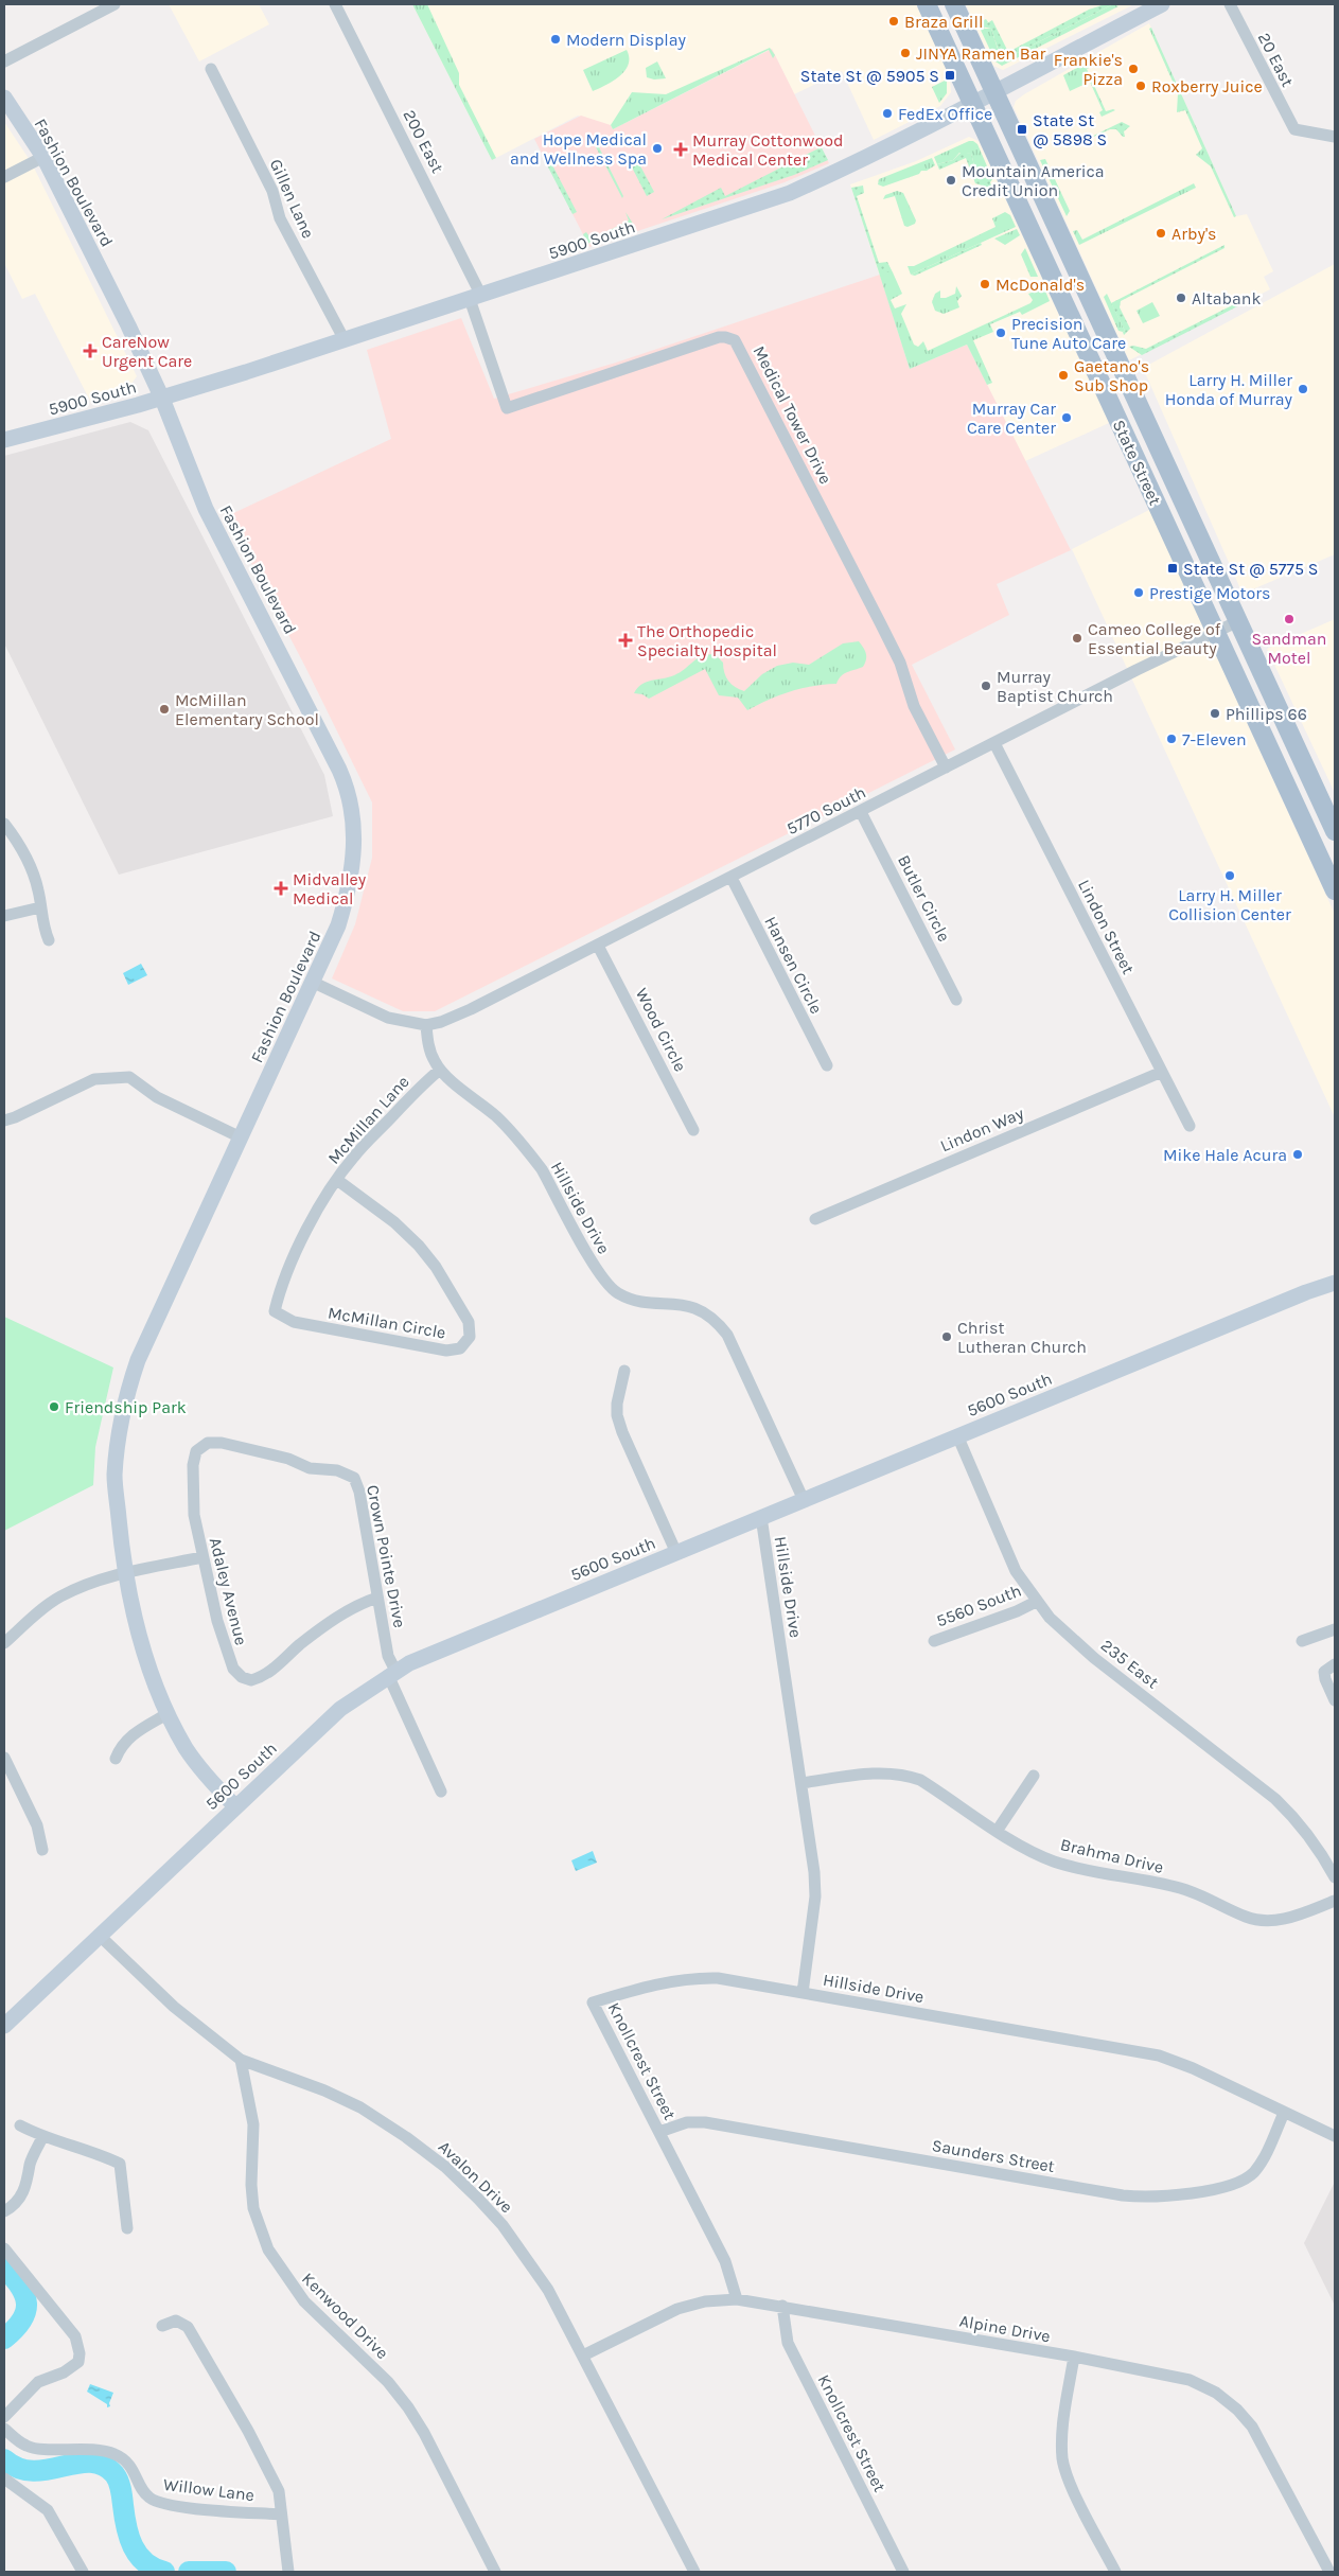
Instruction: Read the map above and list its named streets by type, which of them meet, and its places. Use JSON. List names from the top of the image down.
{
  "streets": {
    "main road": ["State Street"],
    "street": [
      "20 East",
      "200 East",
      "Fashion Boulevard",
      "Gillen Lane",
      "5900 South",
      "Medical Tower Drive",
      "5770 South",
      "Butler Circle",
      "Lindon Street",
      "Hansen Circle",
      "Wood Circle",
      "McMillan Lane",
      "Lindon Way",
      "Hillside Drive",
      "McMillan Circle",
      "5600 South",
      "Crown Pointe Drive",
      "Adaley Avenue",
      "5560 South",
      "235 East",
      "Brahma Drive",
      "Knollcrest Street",
      "Saunders Street",
      "Avalon Drive",
      "Kenwood Drive",
      "Alpine Drive",
      "Willow Lane"
    ]
  },
  "crossings": [
    ["200 East", "5900 South"],
    ["200 East", "Medical Tower Drive"],
    ["Fashion Boulevard", "5900 South"],
    ["Fashion Boulevard", "5600 South"],
    ["Gillen Lane", "5900 South"],
    ["5900 South", "Medical Tower Drive"],
    ["5900 South", "State Street"],
    ["Medical Tower Drive", "5770 South"],
    ["State Street", "5770 South"],
    ["5770 South", "Butler Circle"],
    ["5770 South", "Lindon Street"],
    ["5770 South", "Hansen Circle"],
    ["5770 South", "Wood Circle"],
    ["5770 South", "Hillside Drive"],
    ["Lindon Street", "Lindon Way"],
    ["McMillan Lane", "Hillside Drive"],
    ["McMillan Lane", "McMillan Circle"],
    ["Hillside Drive", "5600 South"],
    ["Hillside Drive", "Brahma Drive"],
    ["Hillside Drive", "Knollcrest Street"],
    ["Hillside Drive", "Saunders Street"],
    ["5600 South", "Crown Pointe Drive"],
    ["5600 South", "235 East"],
    ["5600 South", "Avalon Drive"],
    ["Crown Pointe Drive", "Adaley Avenue"],
    ["5560 South", "235 East"],
    ["Knollcrest Street", "Saunders Street"],
    ["Knollcrest Street", "Alpine Drive"],
    ["Avalon Drive", "Kenwood Drive"],
    ["Avalon Drive", "Alpine Drive"]
  ],
  "places": {
    "other": [
      "Braza Grill",
      "Modern Display",
      "JINYA Ramen Bar",
      "Frankie's Pizza",
      "Roxberry Juice",
      "FedEx Office",
      "Hope Medical and Wellness Spa",
      "Mountain America Credit Union",
      "Arby's",
      "McDonald's",
      "Altabank",
      "Precision Tune Auto Care",
      "Gaetano's Sub Shop",
      "Larry H. Miller Honda of Murray",
      "Murray Car Care Center",
      "Prestige Motors",
      "Sandman Motel",
      "Cameo College of Essential Beauty",
      "Murray Baptist Church",
      "McMillan Elementary School",
      "Phillips 66",
      "7-Eleven",
      "Larry H. Miller Collision Center",
      "Mike Hale Acura",
      "Christ Lutheran Church",
      "Friendship Park"
    ],
    "transit": ["State St @ 5905 S", "State St @ 5898 S", "State St @ 5775 S"],
    "health": [
      "Murray Cottonwood Medical Center",
      "CareNow Urgent Care",
      "The Orthopedic Specialty Hospital",
      "Midvalley Medical"
    ]
  }
}
